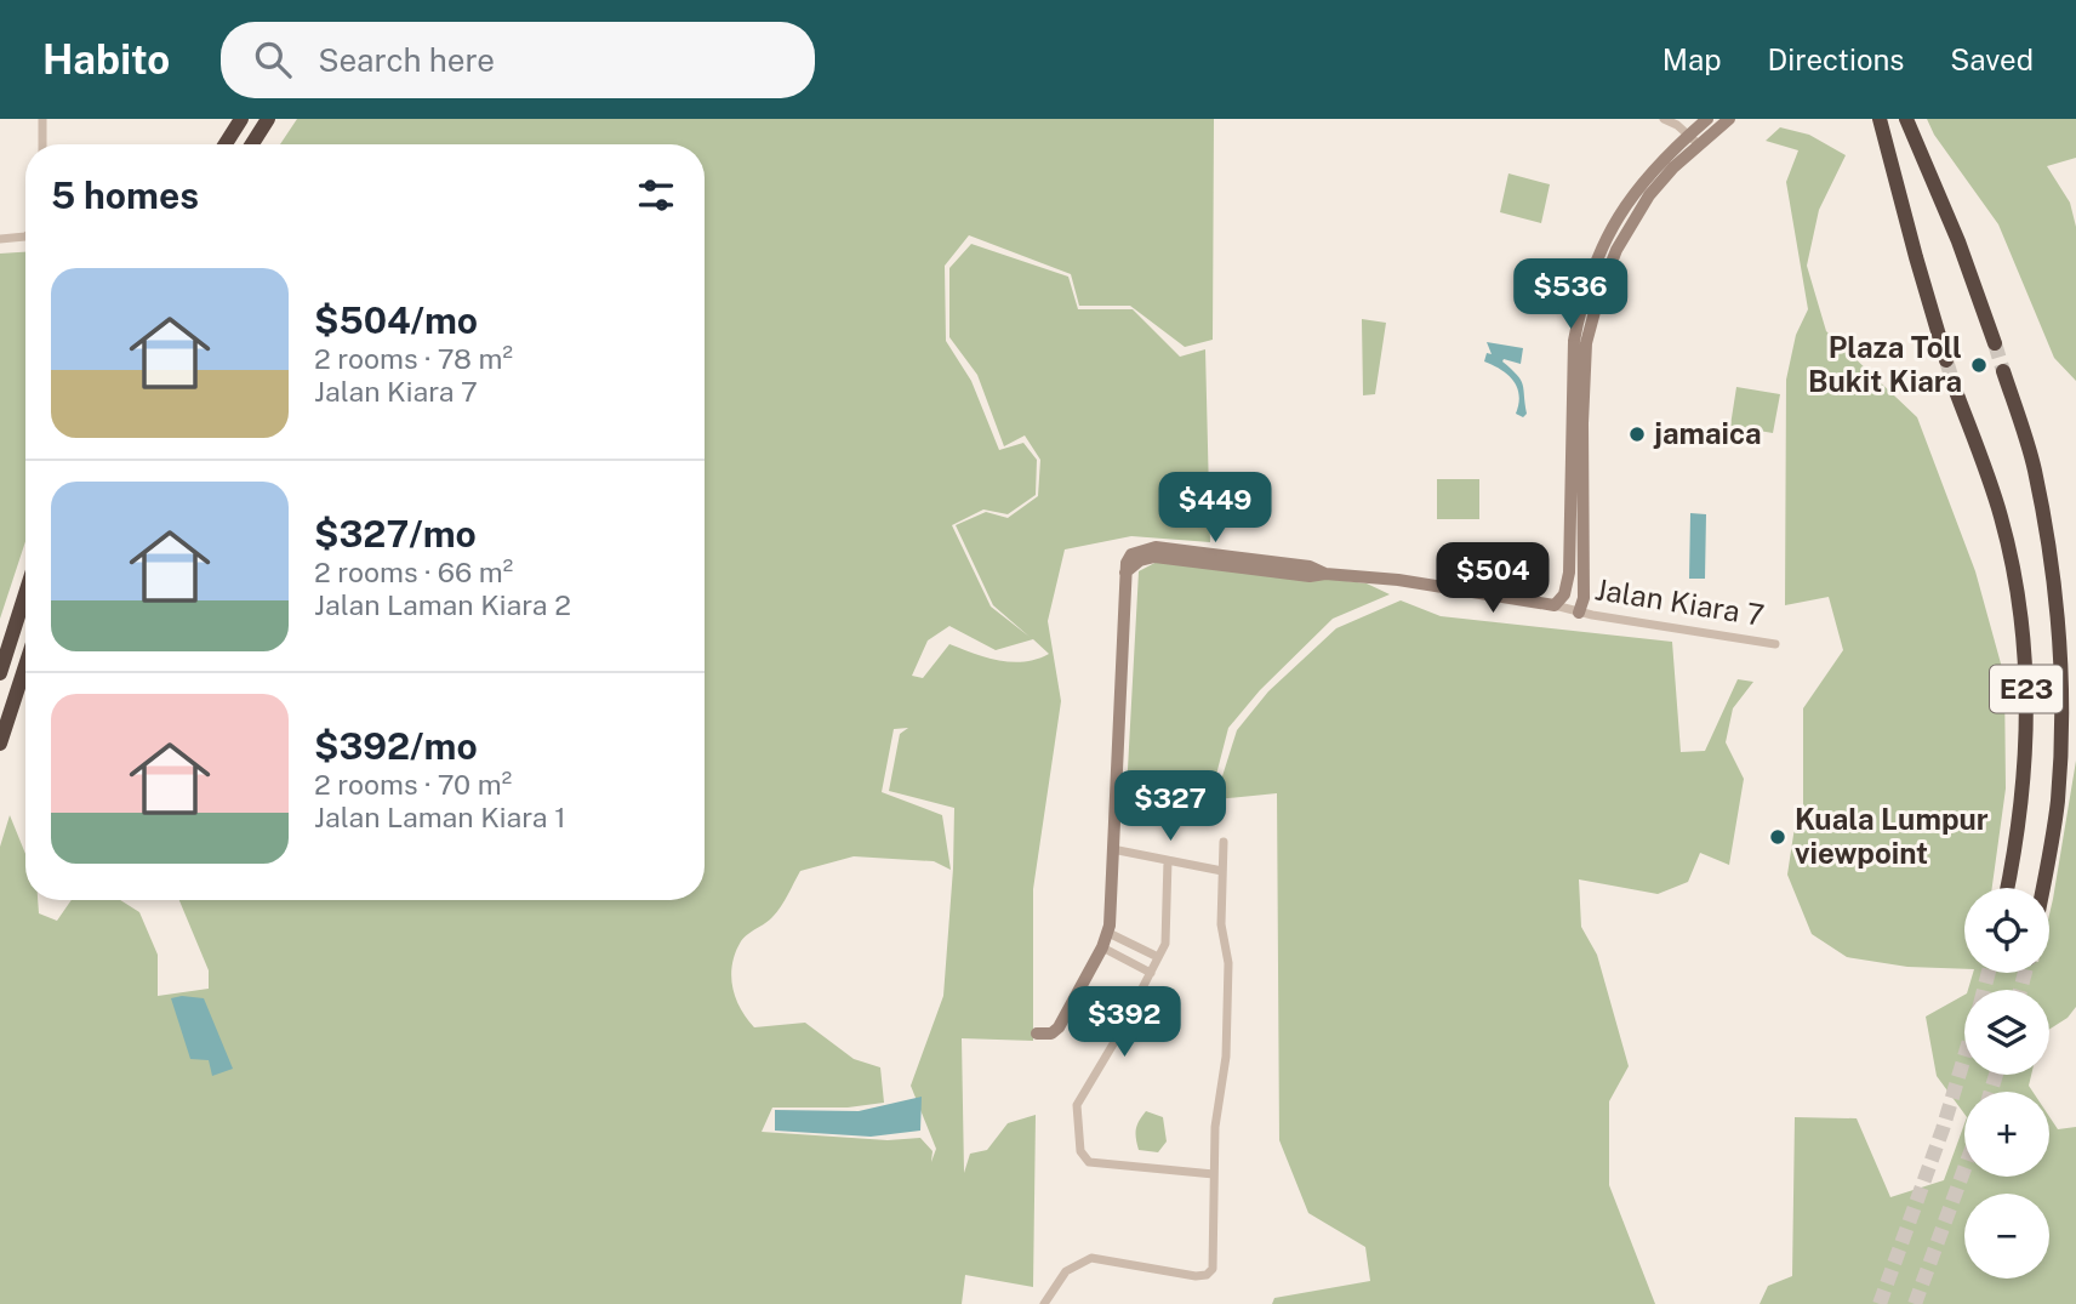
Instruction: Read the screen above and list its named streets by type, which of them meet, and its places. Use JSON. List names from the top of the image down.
{
  "streets": {
    "highway": ["E23"],
    "main road": ["Jalan Kiara 7"]
  },
  "places": ["Plaza Toll Bukit Kiara", "jamaica", "Kuala Lumpur viewpoint"],
  "page": {
    "header": "Habito",
    "search": "Search here",
    "nav": ["Map", "Directions", "Saved"],
    "heading": "5 homes",
    "list": [
      {
        "name": "$504/mo",
        "note": "2 rooms · 78 m² · Jalan Kiara 7"
      },
      {
        "name": "$327/mo",
        "note": "2 rooms · 66 m² · Jalan Laman Kiara 2"
      },
      {
        "name": "$392/mo",
        "note": "2 rooms · 70 m² · Jalan Laman Kiara 1"
      }
    ],
    "price": [
      "$536",
      "$449",
      "$504",
      "$327",
      "$392"
    ],
    "map_buttons": ["+", "−"]
  }
}
